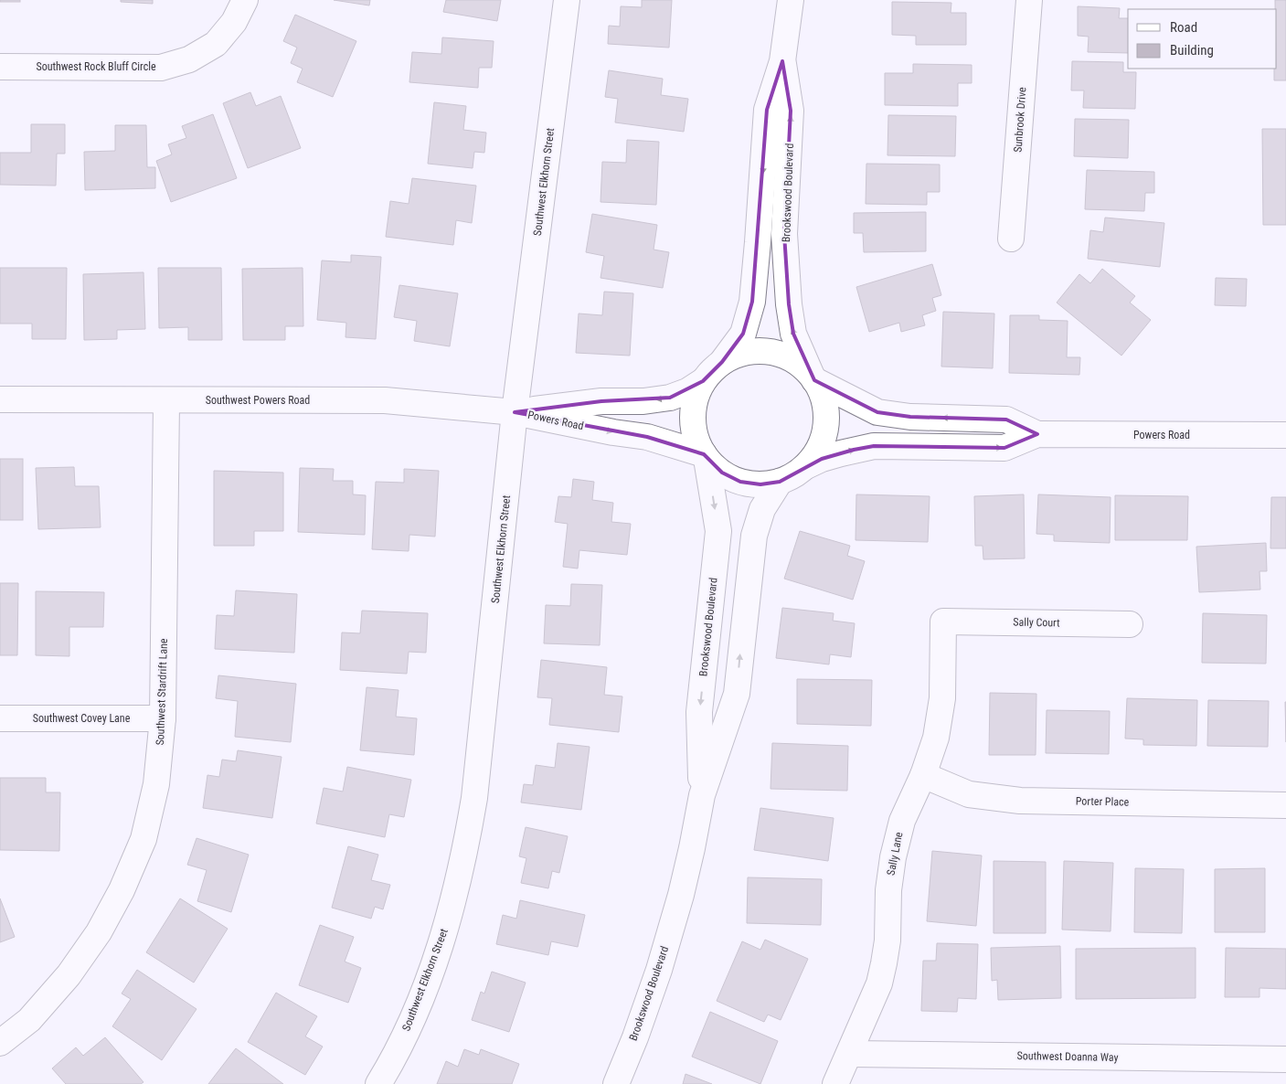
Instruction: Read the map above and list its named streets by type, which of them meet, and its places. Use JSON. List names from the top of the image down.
{
  "streets": {
    "street": [
      "Southwest Rock Bluff Circle",
      "Sunbrook Drive",
      "Southwest Elkhorn Street",
      "Brookswood Boulevard",
      "Southwest Powers Road",
      "Powers Road",
      "Sally Court",
      "Southwest Stardrift Lane",
      "Southwest Covey Lane",
      "Porter Place",
      "Sally Lane",
      "Southwest Doanna Way"
    ]
  },
  "crossings": [
    ["Southwest Elkhorn Street", "Southwest Powers Road"],
    ["Southwest Elkhorn Street", "Powers Road"],
    ["Brookswood Boulevard", "Powers Road"],
    ["Southwest Powers Road", "Powers Road"],
    ["Southwest Powers Road", "Southwest Stardrift Lane"],
    ["Sally Court", "Sally Lane"],
    ["Southwest Stardrift Lane", "Southwest Covey Lane"],
    ["Porter Place", "Sally Lane"],
    ["Sally Lane", "Southwest Doanna Way"]
  ],
  "legend": ["Road", "Building"]
}
